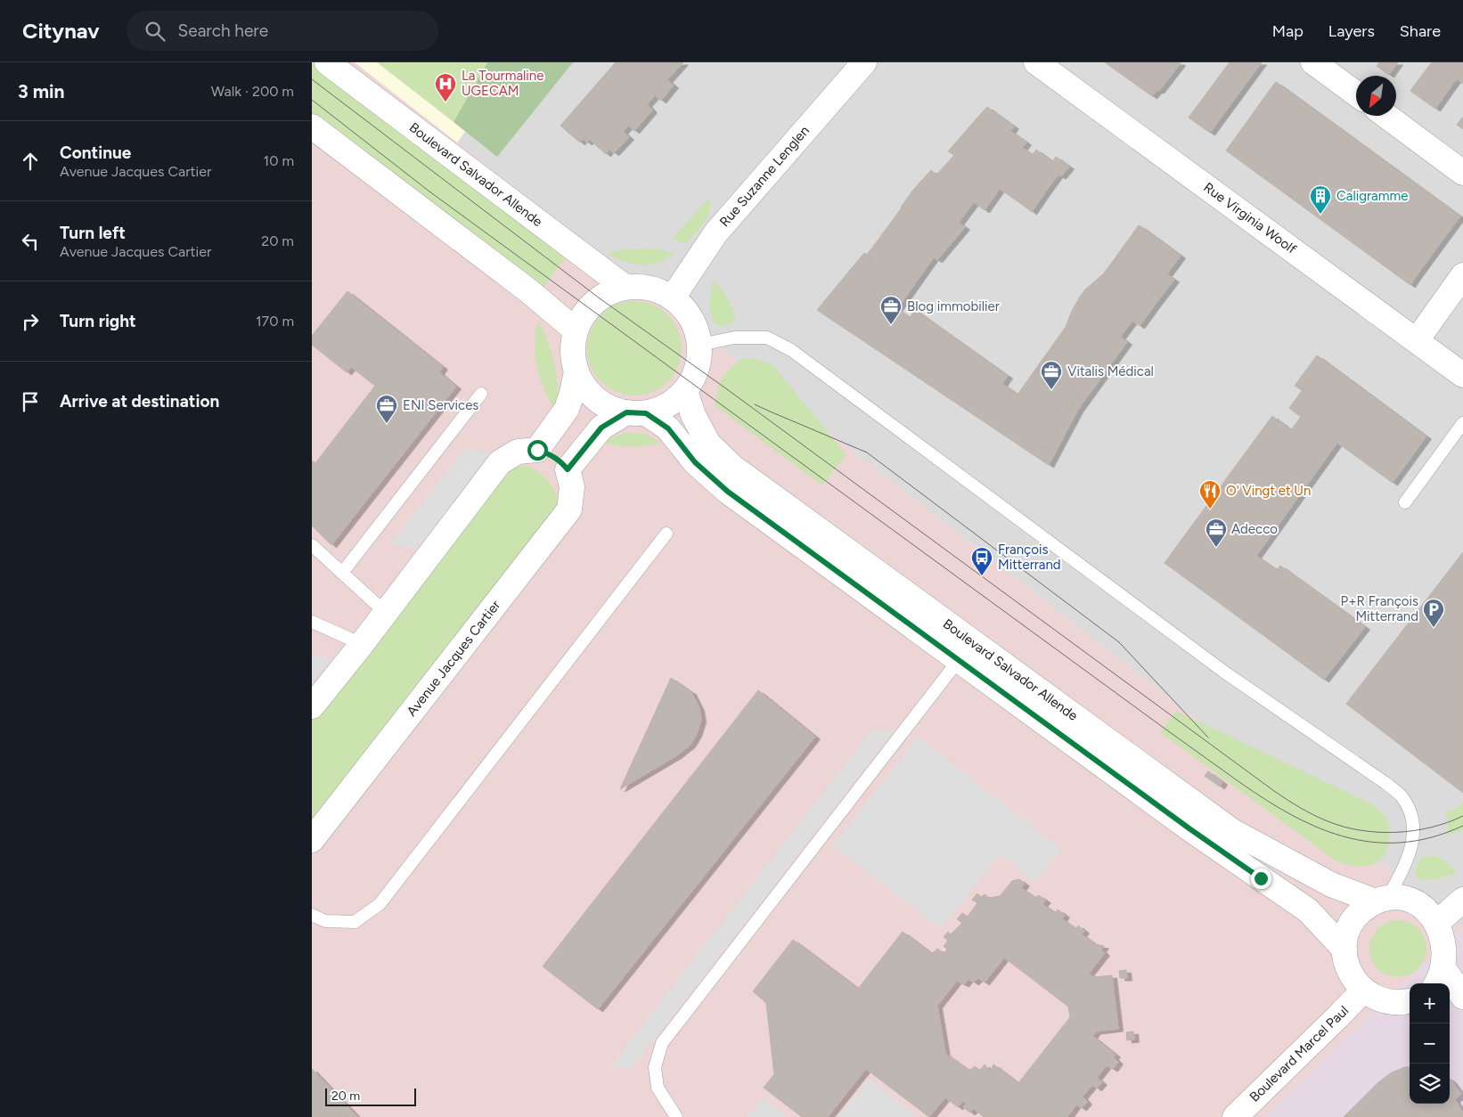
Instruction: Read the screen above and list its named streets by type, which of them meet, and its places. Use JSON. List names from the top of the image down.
{
  "streets": {
    "street": [
      "Boulevard Salvador Allende",
      "Rue Suzanne Lenglen",
      "Rue Virginia Woolf",
      "Avenue Jacques Cartier",
      "Boulevard Marcel Paul"
    ]
  },
  "crossings": [
    ["Boulevard Salvador Allende", "Rue Suzanne Lenglen"]
  ],
  "places": {
    "hospital": ["La Tourmaline UGECAM"],
    "building": ["Caligramme"],
    "office": [
      "Blog immobilier",
      "Vitalis Médical",
      "ENI Services",
      "Adecco"
    ],
    "restaurant": ["O' Vingt et Un"],
    "bus stop": ["François Mitterrand"],
    "parking": ["P+R François Mitterrand"]
  },
  "scale_bar": "20 m",
  "north": "bottom left",
  "page": {
    "header": "Citynav",
    "search": "Search here",
    "nav": ["Map", "Layers", "Share"],
    "heading": ["3 min", "Walk · 200 m"],
    "list": [
      ["Continue", "Avenue Jacques Cartier", "10 m"],
      ["Turn left", "Avenue Jacques Cartier", "20 m"],
      ["Turn right", "170 m"],
      "Arrive at destination"
    ],
    "map_buttons": ["+", "−"],
    "scale": "20 m"
  }
}
